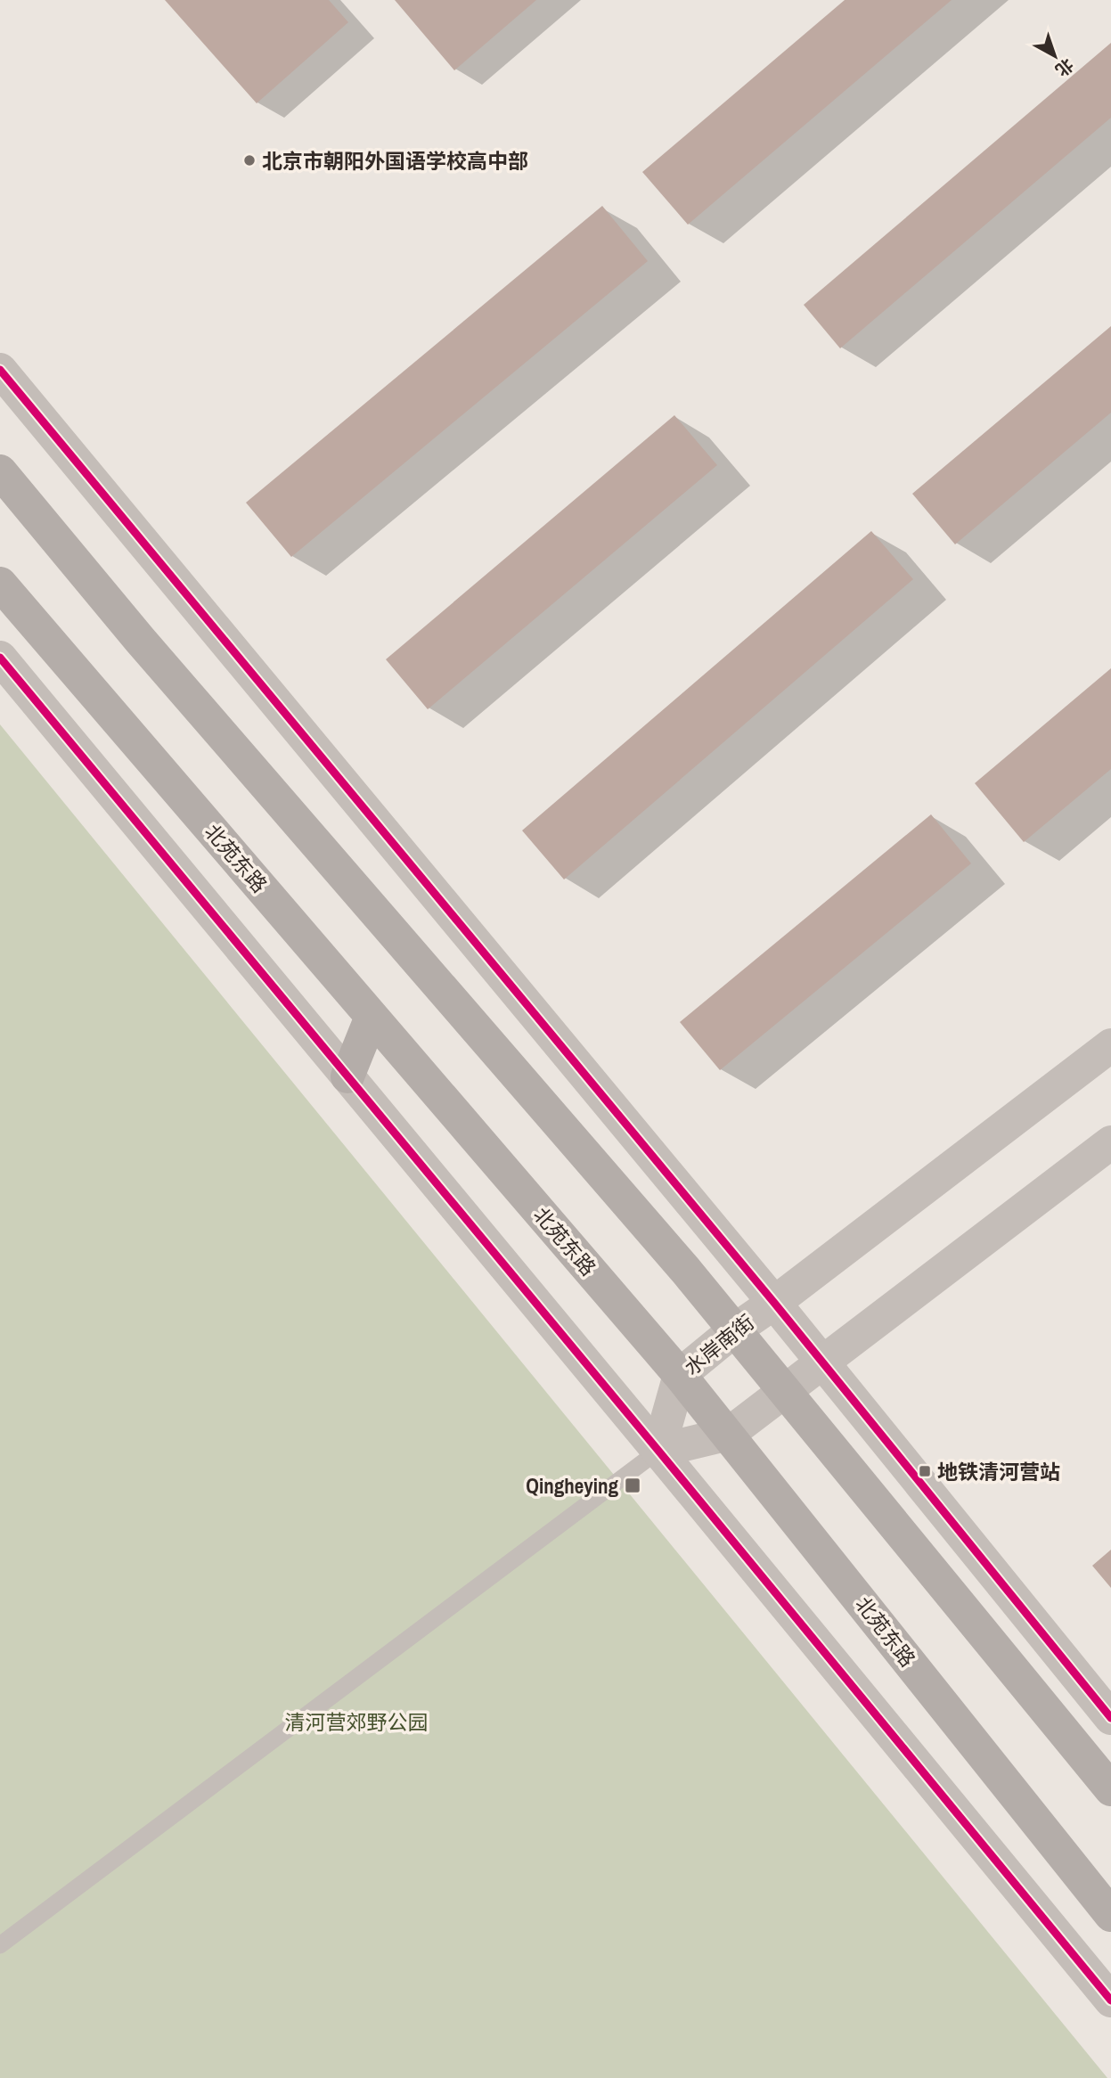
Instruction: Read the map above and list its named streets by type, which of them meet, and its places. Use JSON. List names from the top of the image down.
{
  "streets": {
    "main road": ["北苑东路"],
    "street": ["水岸南街"]
  },
  "crossings": [
    ["北苑东路", "水岸南街"]
  ],
  "parks": ["清河营郊野公园"],
  "places": {
    "other": ["北京市朝阳外国语学校高中部"],
    "transit": ["地铁清河营站", "Qingheying"]
  },
  "north": "bottom right"
}
